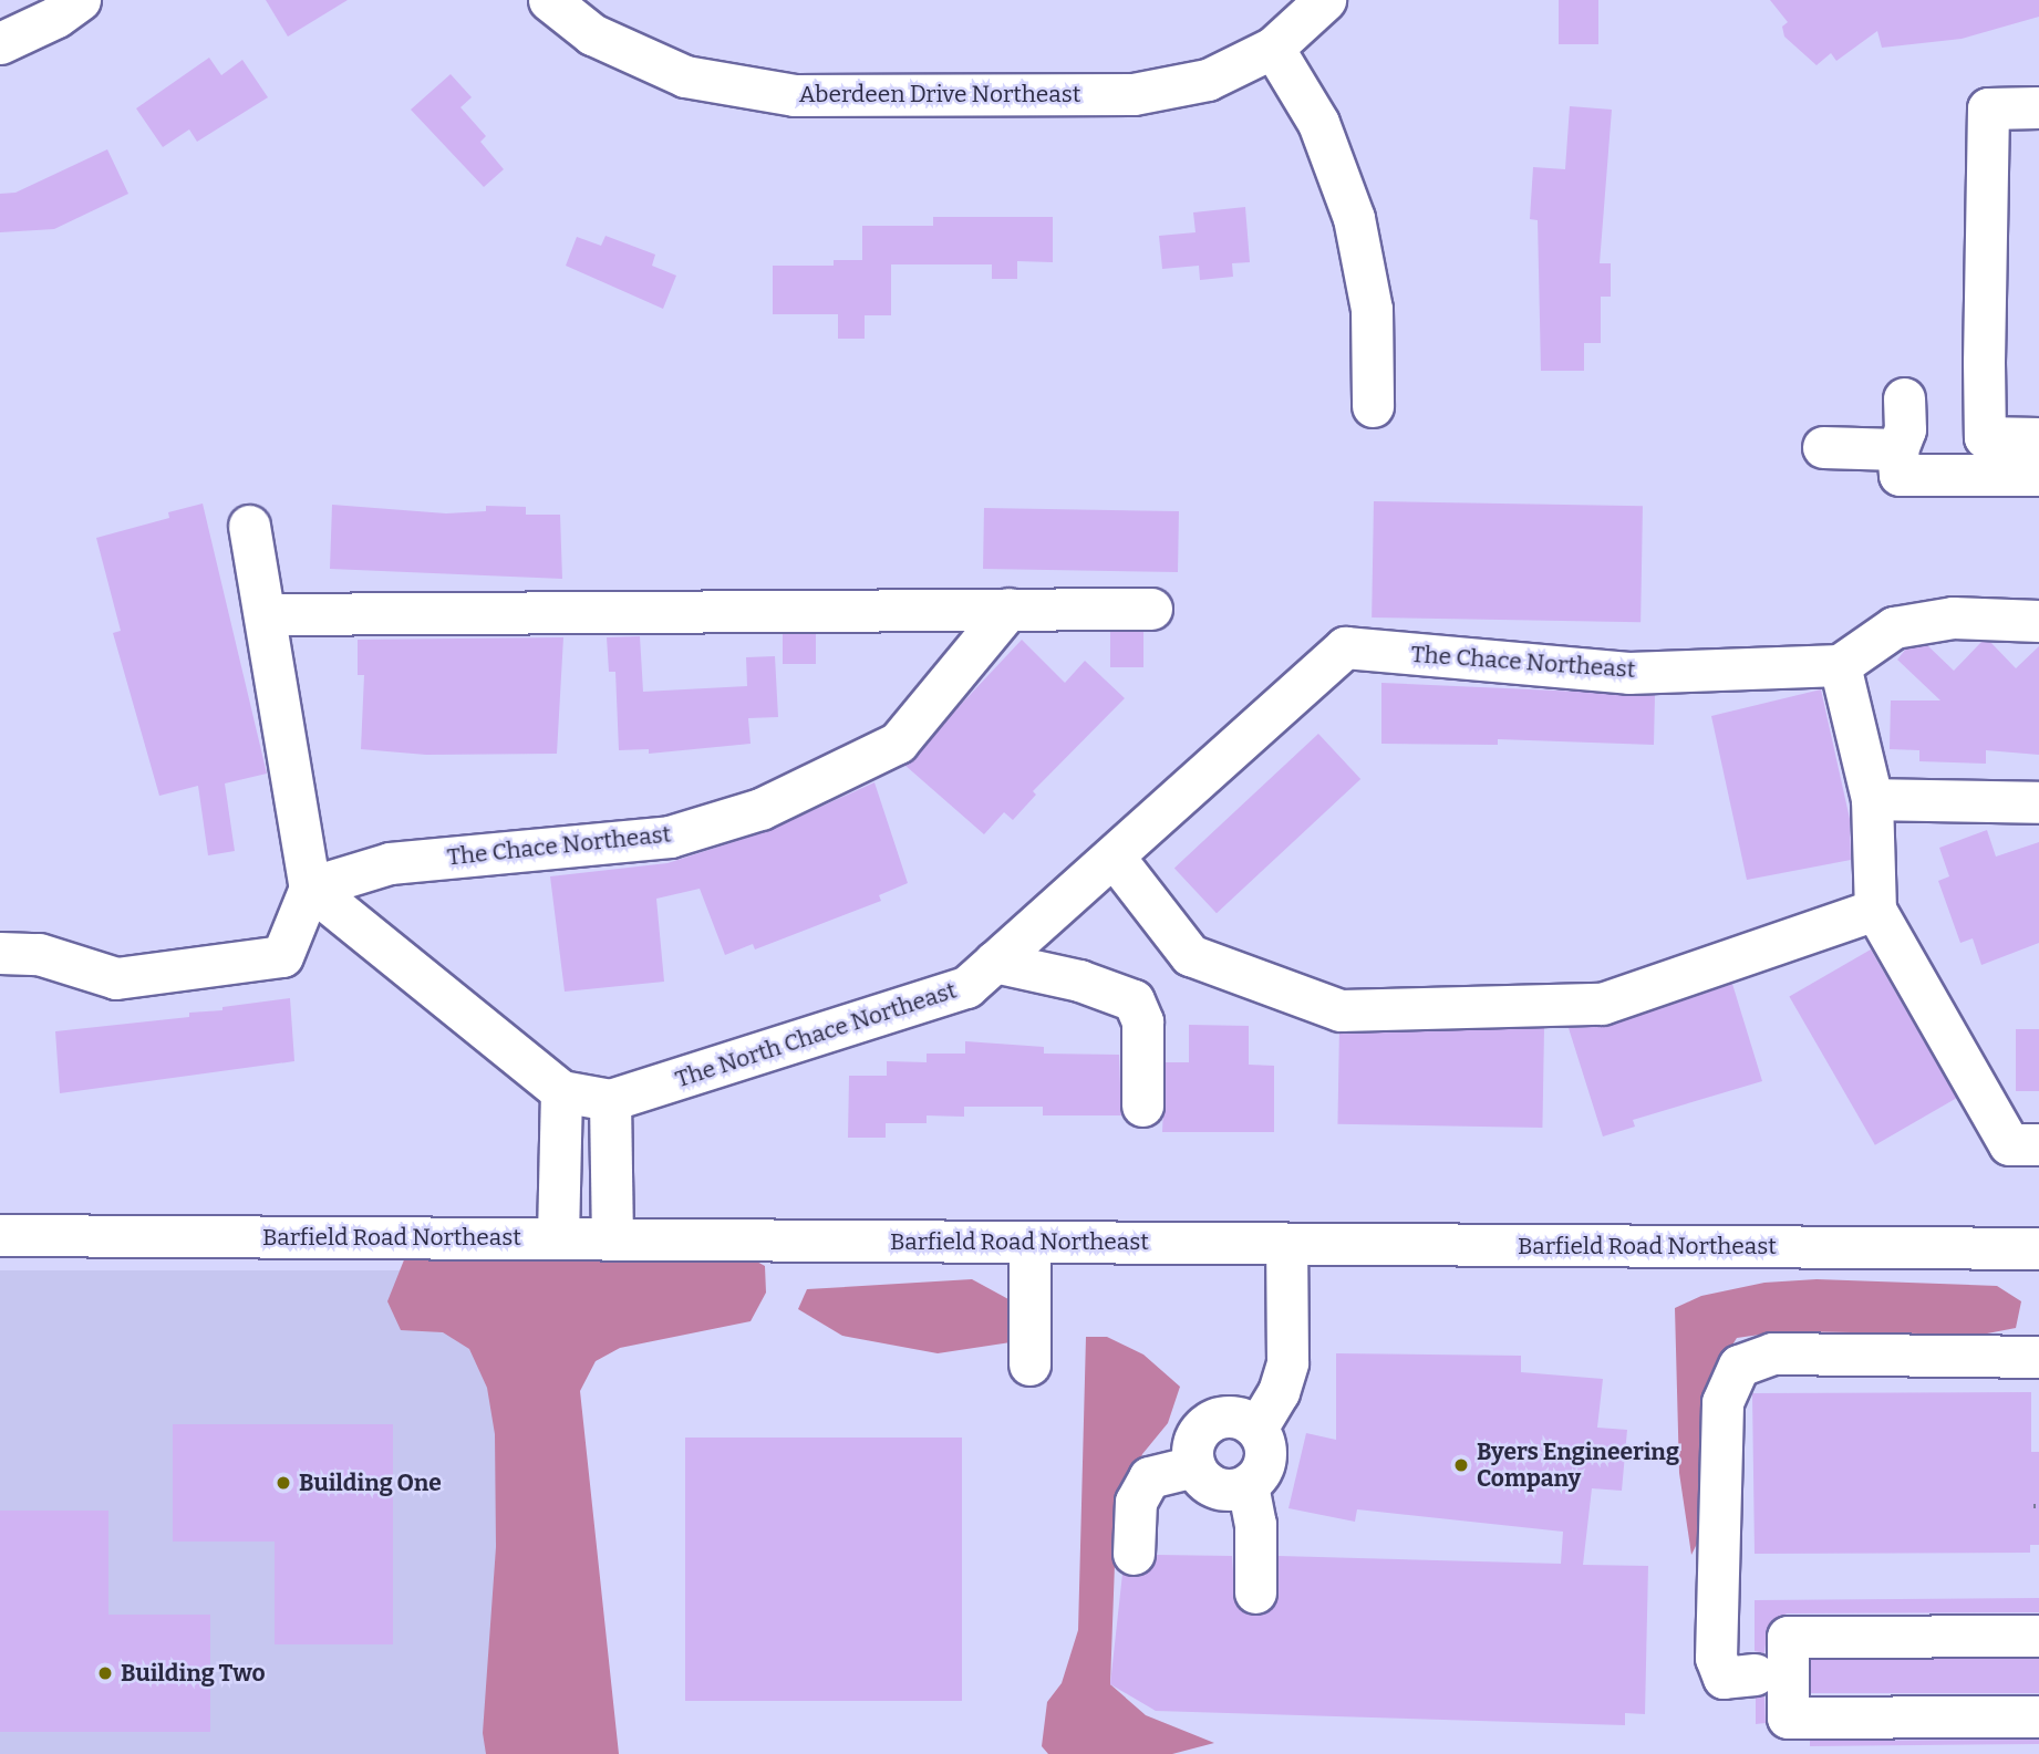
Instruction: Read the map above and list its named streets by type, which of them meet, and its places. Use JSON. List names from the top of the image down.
{
  "streets": {
    "street": [
      "Aberdeen Drive Northeast",
      "The Chace Northeast",
      "The North Chace Northeast",
      "Barfield Road Northeast"
    ]
  },
  "crossings": [
    ["The Chace Northeast", "The North Chace Northeast"]
  ],
  "places": ["Byers Engineering Company", "Building One", "Building Two"]
}
